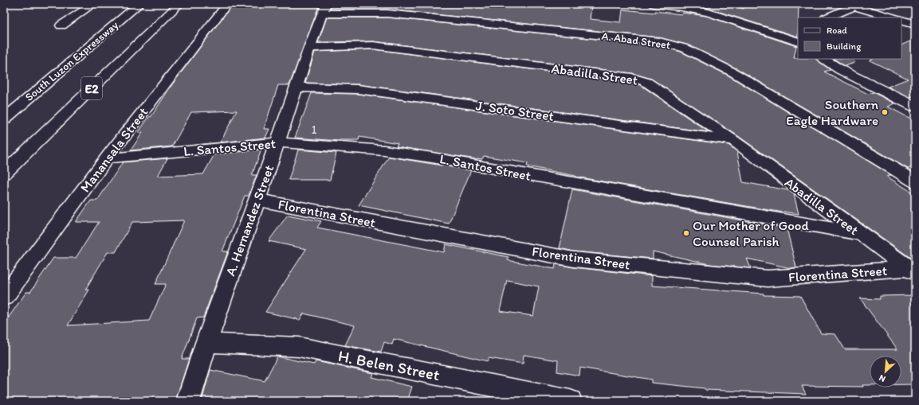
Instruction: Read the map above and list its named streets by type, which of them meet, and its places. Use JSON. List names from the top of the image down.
{
  "streets": {
    "main road": ["South Luzon Expressway", "E2"],
    "street": [
      "A. Abad Street",
      "Abadilla Street",
      "J. Soto Street",
      "L. Santos Street",
      "Manansala Street",
      "Florentina Street",
      "A. Hernandez Street",
      "H. Belen Street"
    ]
  },
  "crossings": [
    ["A. Abad Street", "A. Hernandez Street"],
    ["Abadilla Street", "J. Soto Street"],
    ["Abadilla Street", "L. Santos Street"],
    ["Abadilla Street", "Florentina Street"],
    ["Abadilla Street", "A. Hernandez Street"],
    ["J. Soto Street", "A. Hernandez Street"],
    ["L. Santos Street", "Manansala Street"],
    ["L. Santos Street", "A. Hernandez Street"],
    ["Florentina Street", "A. Hernandez Street"],
    ["A. Hernandez Street", "H. Belen Street"]
  ],
  "places": ["Southern Eagle Hardware", "Our Mother of Good Counsel Parish"],
  "house_numbers": ["1"],
  "legend": ["Road", "Building"],
  "north": "bottom left"
}
